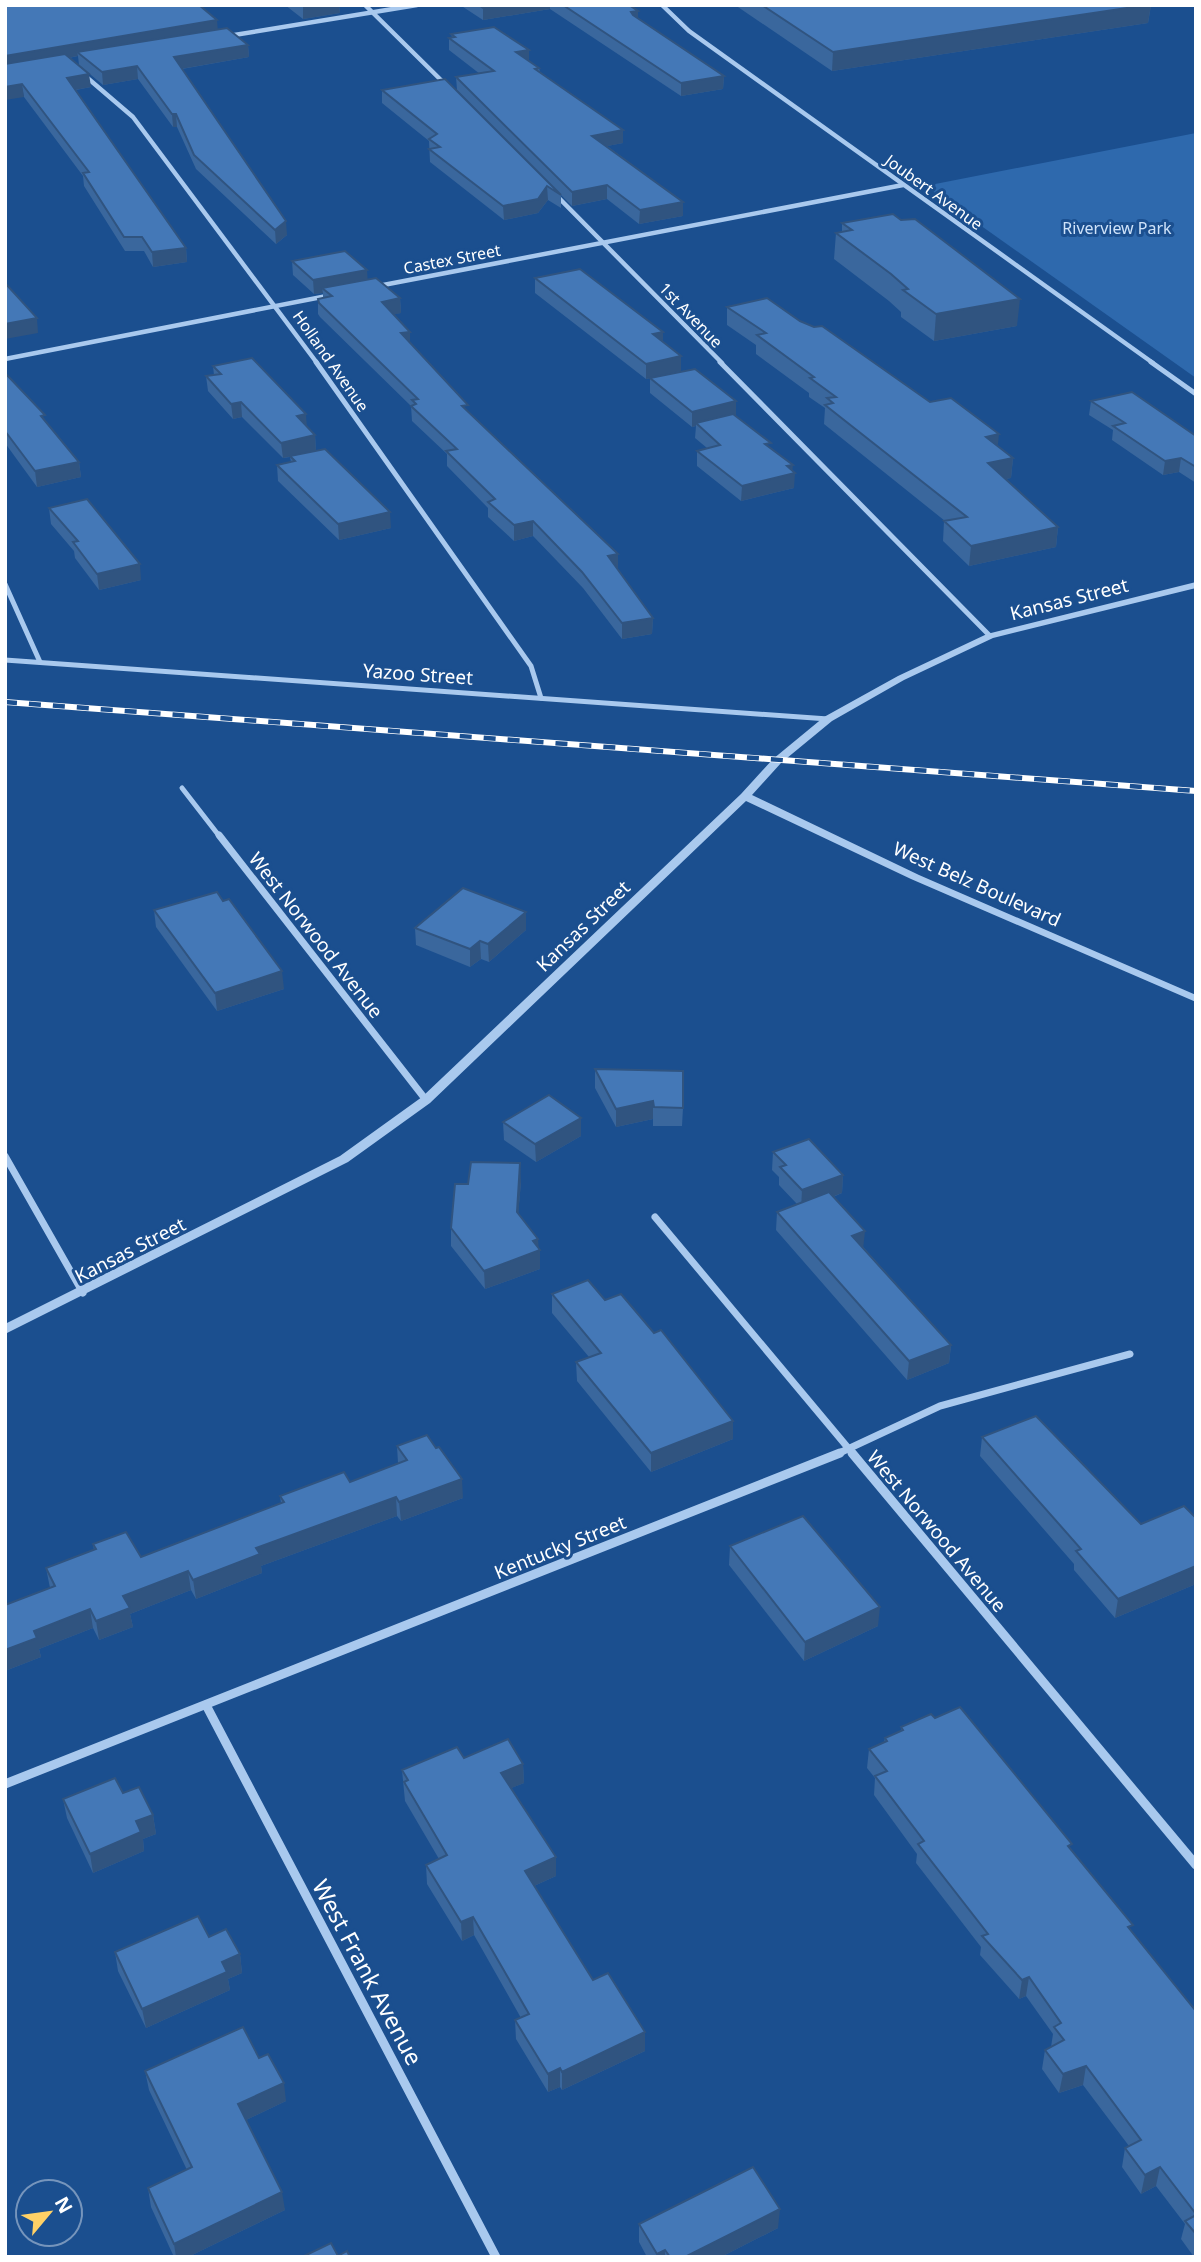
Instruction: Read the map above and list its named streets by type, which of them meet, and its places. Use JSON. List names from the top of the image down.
{
  "streets": {
    "street": [
      "Joubert Avenue",
      "Castex Street",
      "1st Avenue",
      "Holland Avenue",
      "Kansas Street",
      "Yazoo Street",
      "West Belz Boulevard",
      "West Norwood Avenue",
      "Kentucky Street",
      "West Frank Avenue"
    ]
  },
  "crossings": [
    ["Joubert Avenue", "Castex Street"],
    ["Castex Street", "1st Avenue"],
    ["1st Avenue", "Kansas Street"],
    ["Holland Avenue", "Yazoo Street"],
    ["Kansas Street", "Yazoo Street"],
    ["Kansas Street", "West Belz Boulevard"],
    ["Kansas Street", "West Norwood Avenue"],
    ["West Norwood Avenue", "Kentucky Street"],
    ["Kentucky Street", "West Frank Avenue"]
  ],
  "parks": ["Riverview Park"],
  "north": "top right"
}
